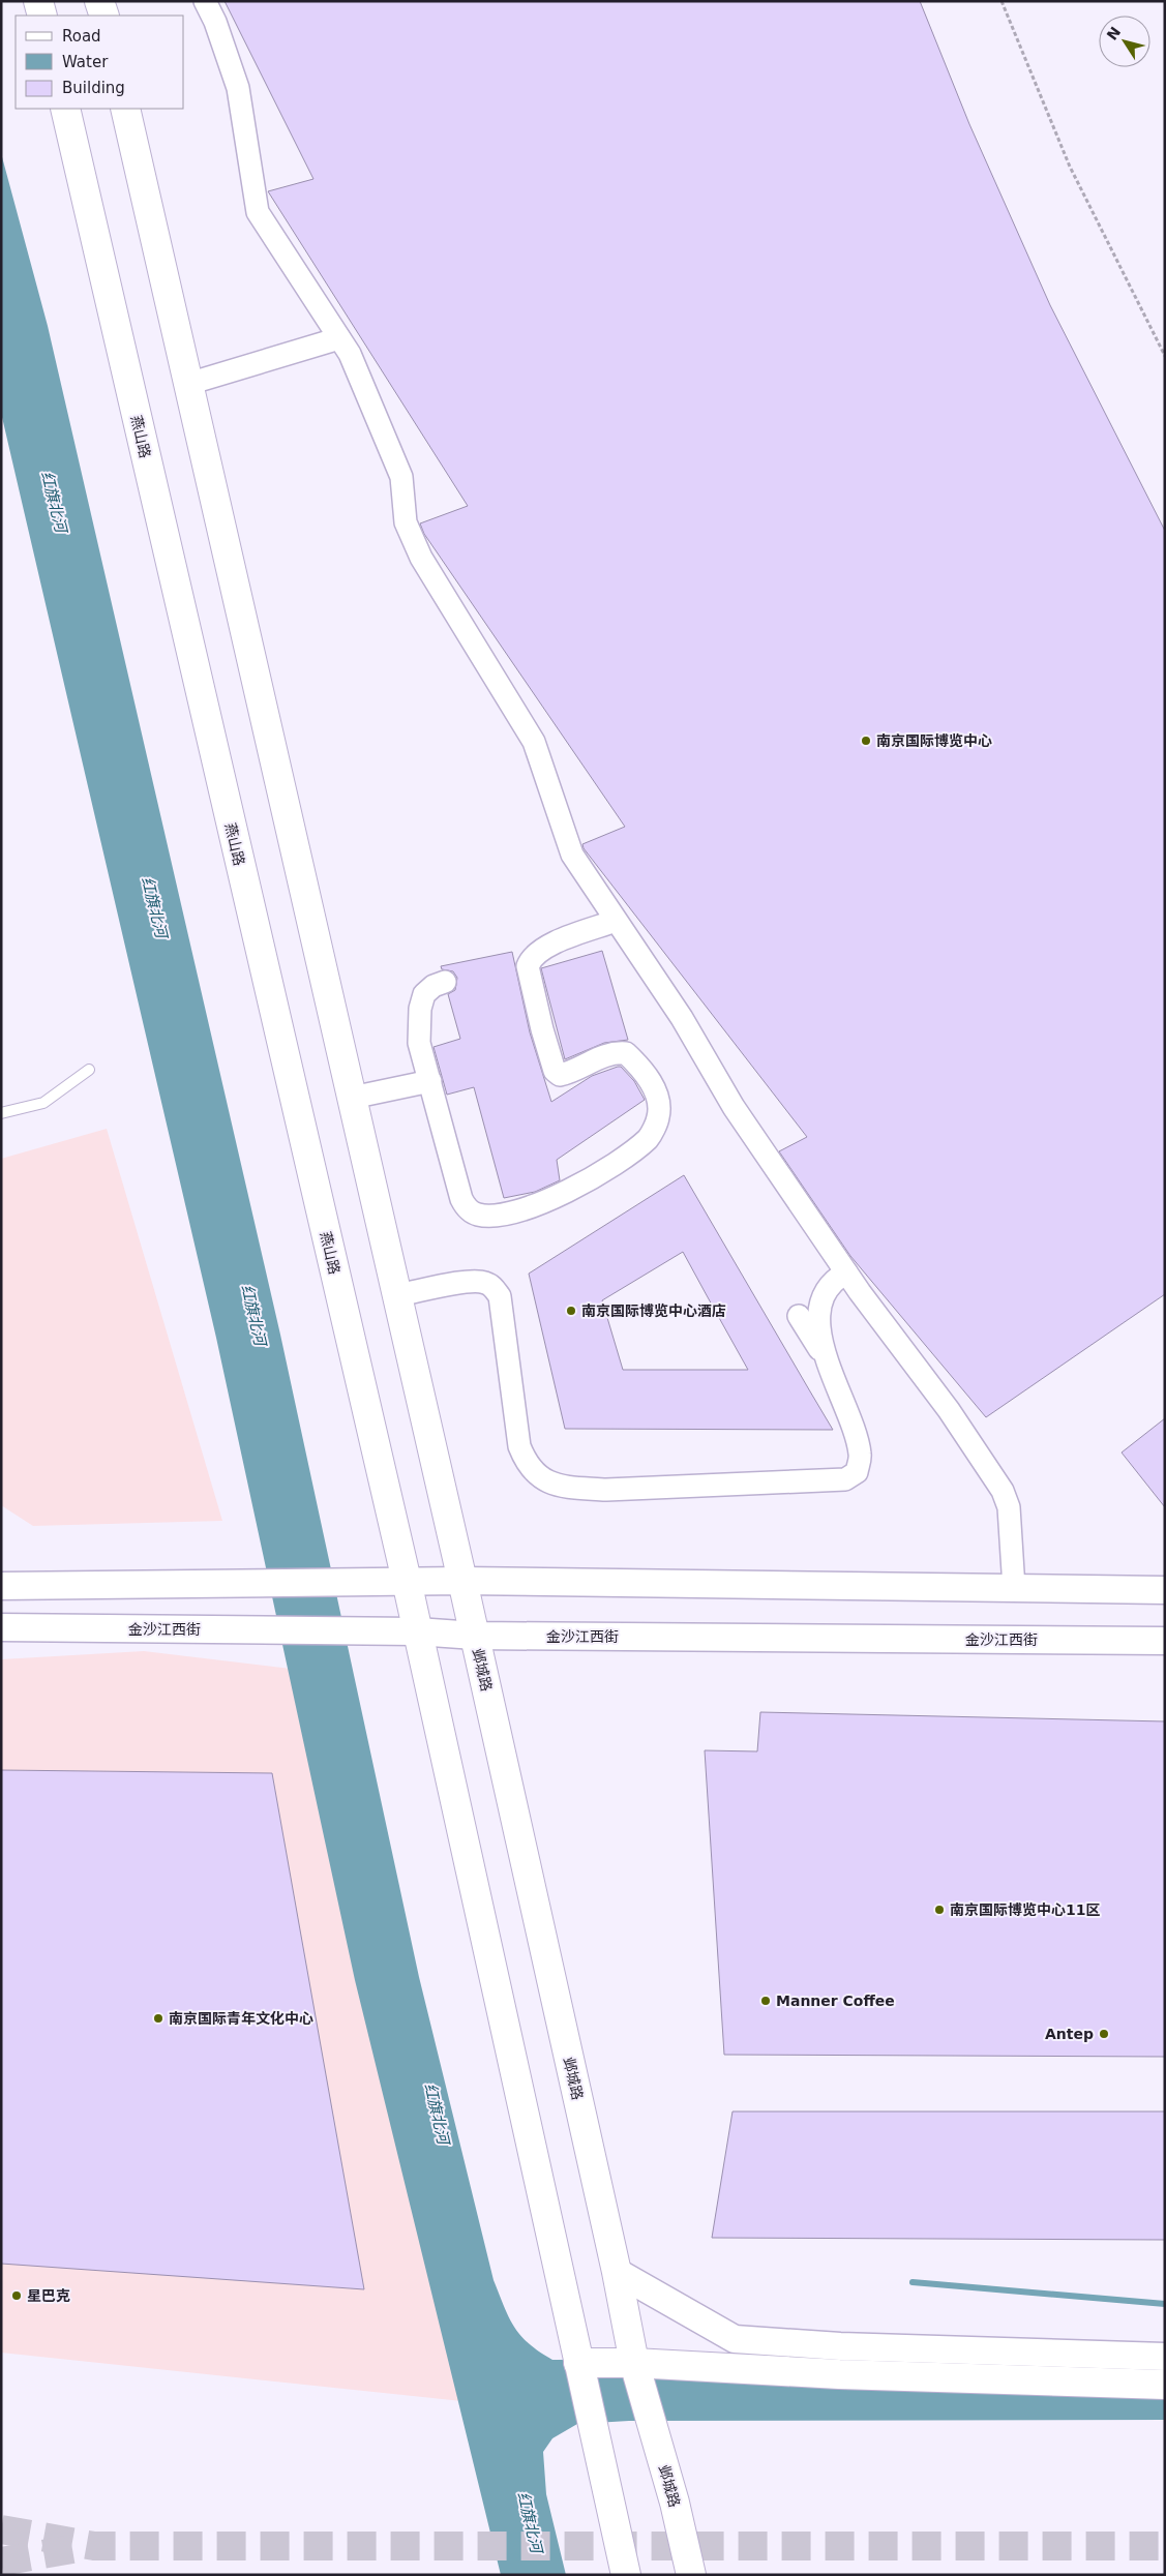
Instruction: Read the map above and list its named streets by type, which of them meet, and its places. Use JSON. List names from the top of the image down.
{
  "streets": {
    "main road": ["燕山路", "邺城路"],
    "street": ["金沙江西街"]
  },
  "crossings": [
    ["金沙江西街", "邺城路"]
  ],
  "water": ["红旗北河"],
  "places": [
    "南京国际博览中心",
    "南京国际博览中心酒店",
    "南京国际博览中心11区",
    "Manner Coffee",
    "南京国际青年文化中心",
    "Antep",
    "星巴克"
  ],
  "legend": ["Road", "Water", "Building"],
  "north": "top left"
}
